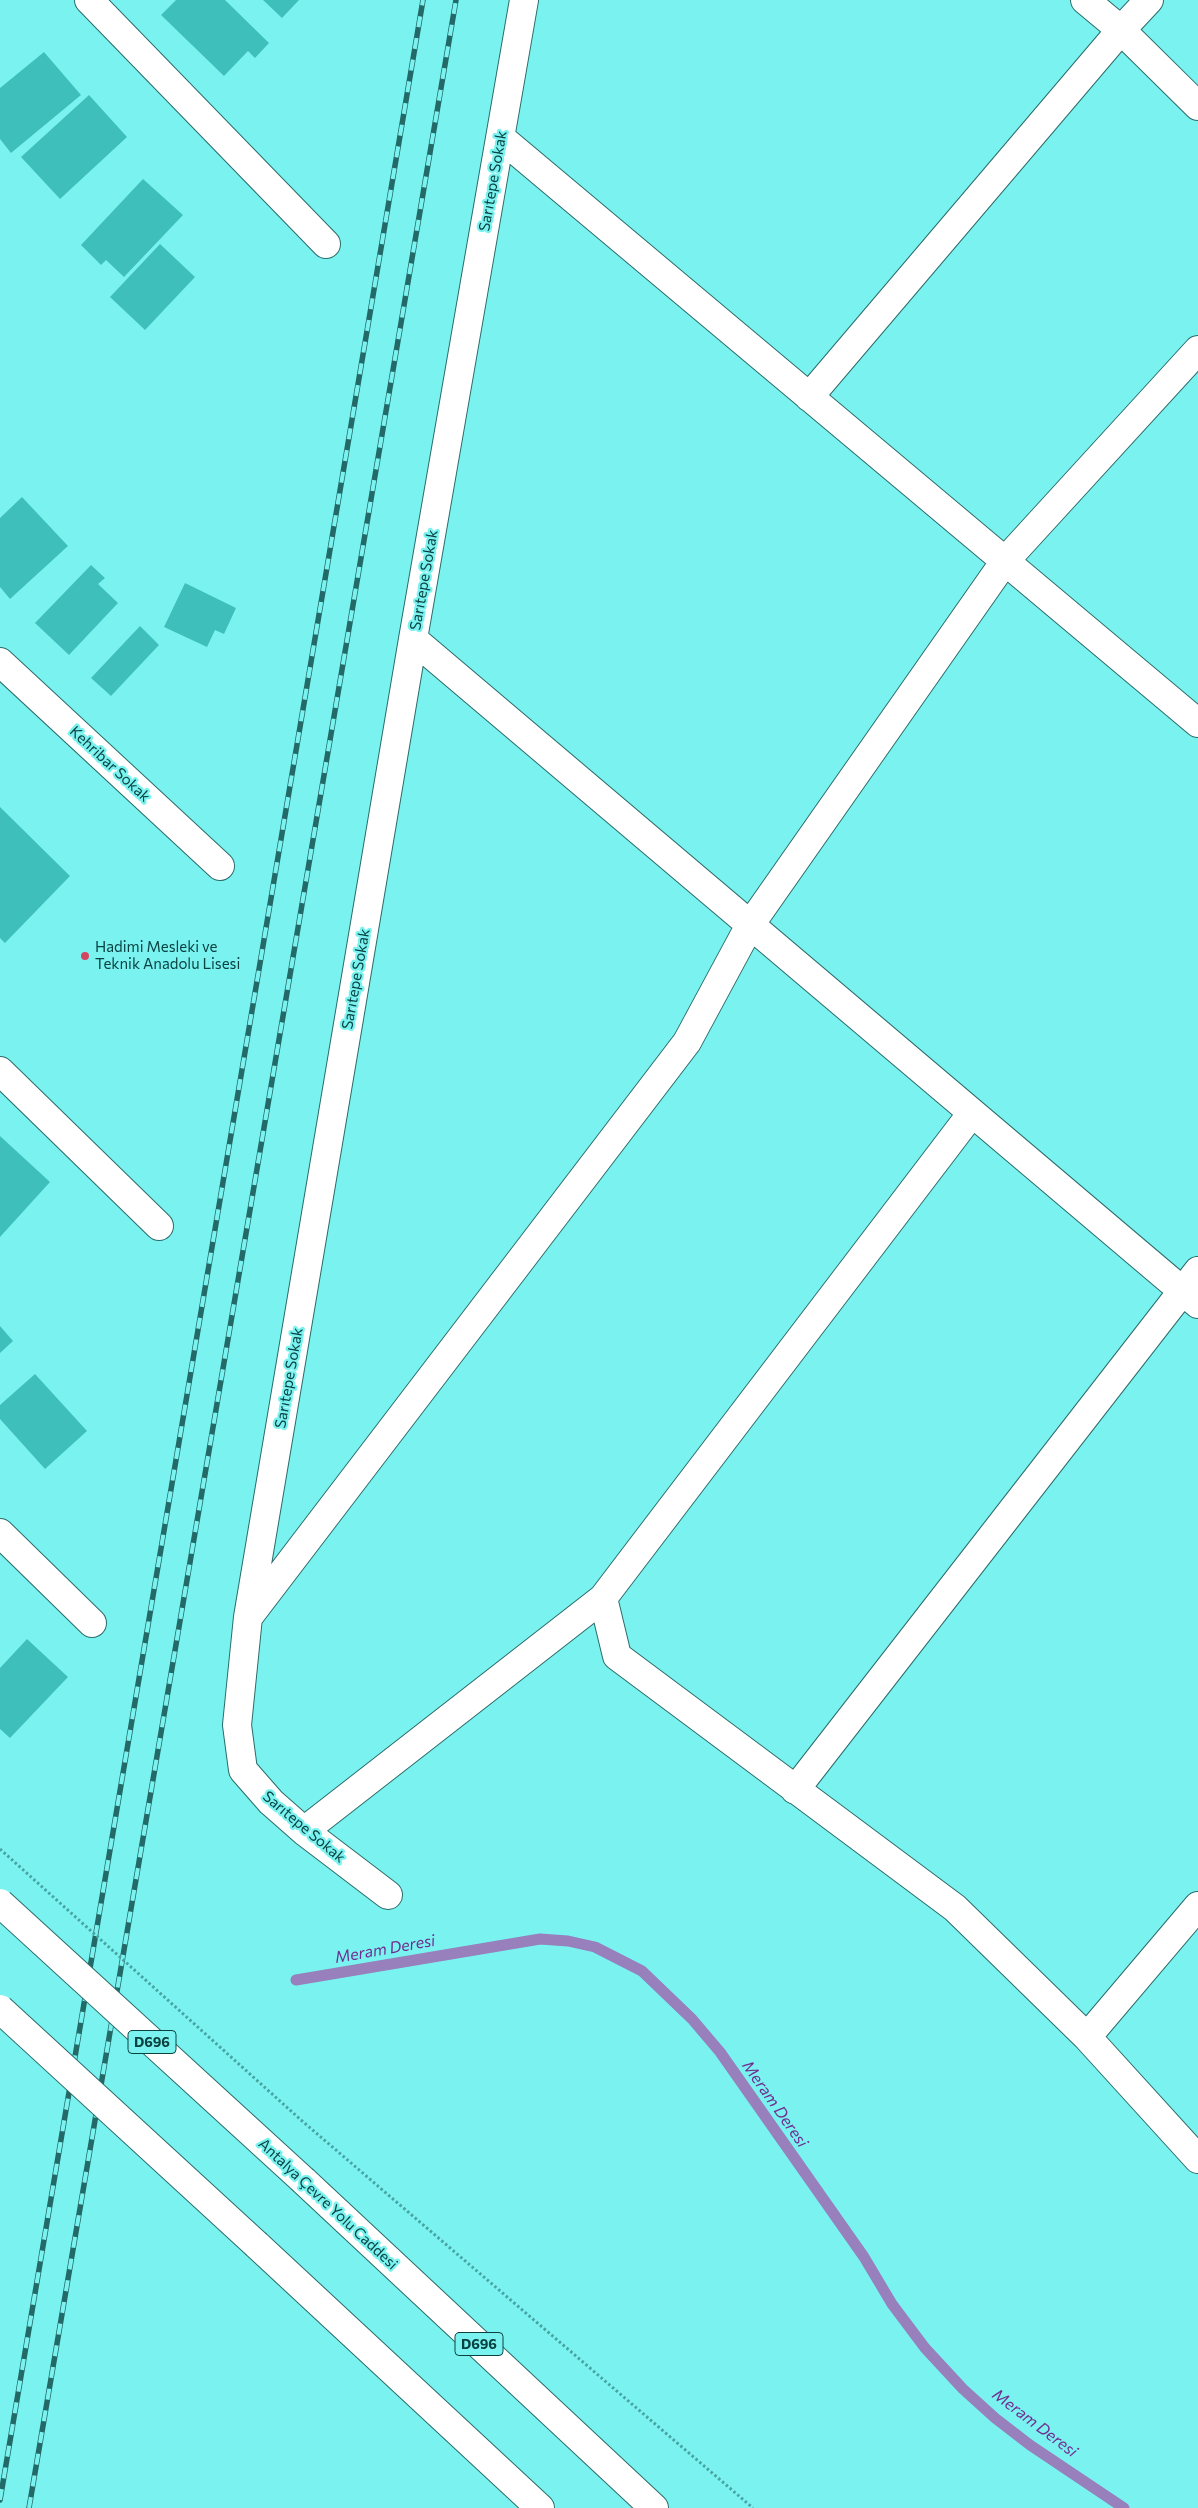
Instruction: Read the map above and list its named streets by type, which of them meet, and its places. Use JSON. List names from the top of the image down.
{
  "streets": {
    "main road": [
      "Sarıtepe Sokak",
      "Kehribar Sokak",
      "D696",
      "Antalya Çevre Yolu Caddesi"
    ]
  },
  "water": ["Meram Deresi"],
  "places": ["Hadimi Mesleki ve Teknik Anadolu Lisesi"]
}
